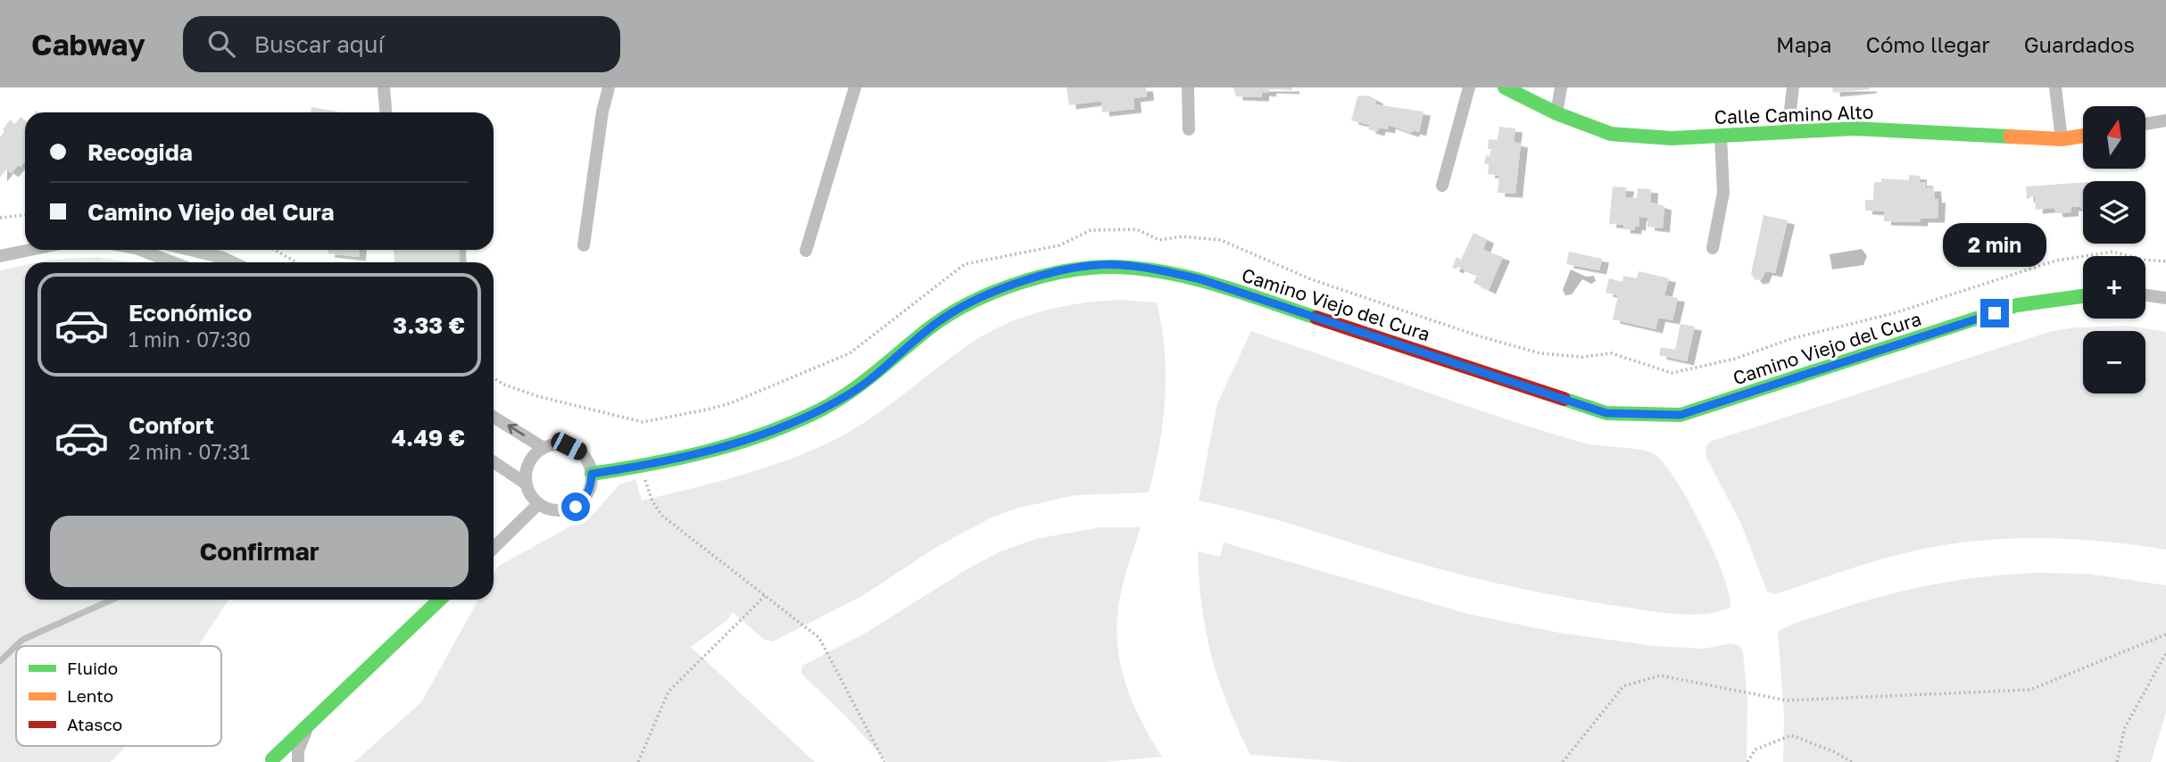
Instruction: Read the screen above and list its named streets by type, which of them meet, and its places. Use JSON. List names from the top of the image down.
{
  "streets": {
    "street": ["Calle Camino Alto", "Camino Viejo del Cura"]
  },
  "legend": ["Fluido", "Lento", "Atasco"],
  "north": "top",
  "page": {
    "header": "Cabway",
    "search": "Buscar aquí",
    "nav": ["Mapa", "Cómo llegar", "Guardados"],
    "map_buttons": ["+", "−"],
    "banner": ["Recogida", "Camino Viejo del Cura"],
    "bubble": "2 min",
    "list": [
      {
        "name": "Económico",
        "note": "1 min · 07:30",
        "value": "3.33 €"
      },
      {
        "name": "Confort",
        "note": "2 min · 07:31",
        "value": "4.49 €"
      }
    ],
    "buttons": "Confirmar"
  }
}
